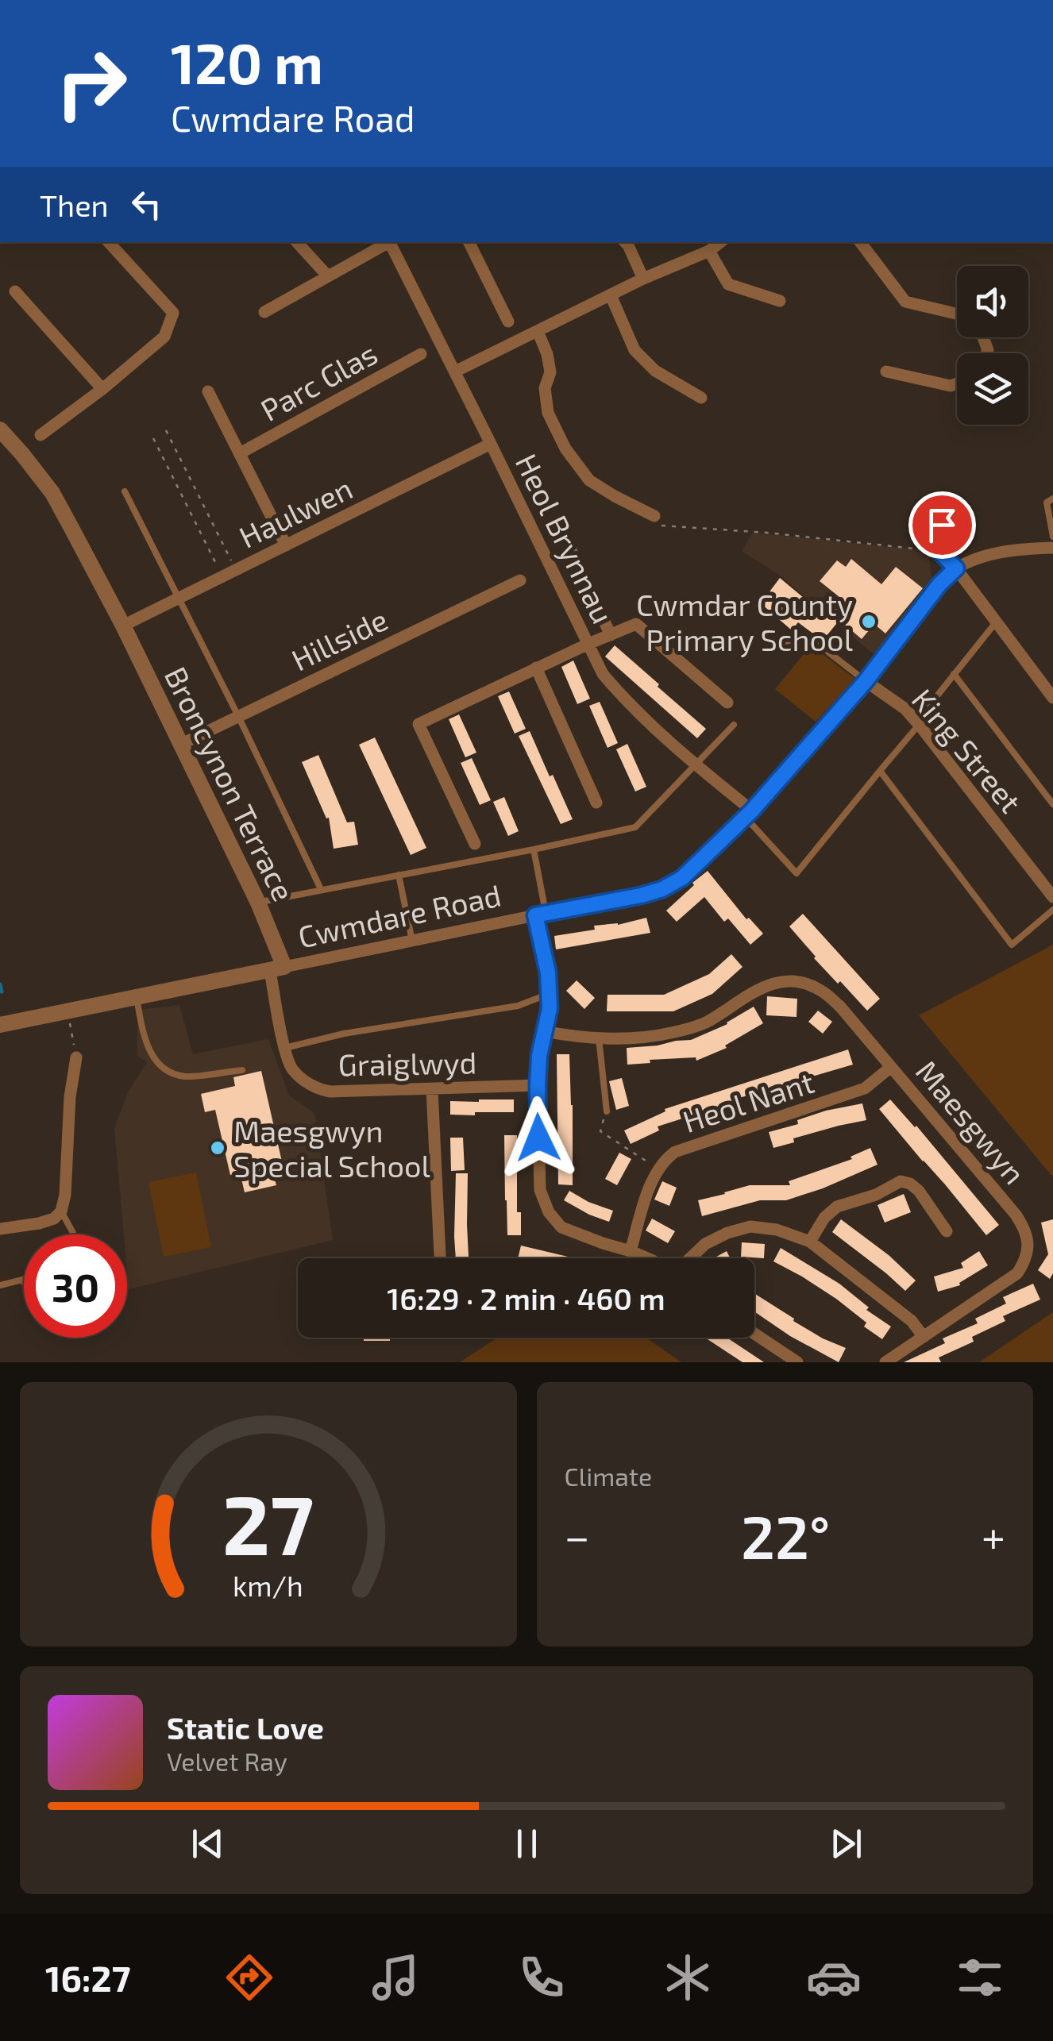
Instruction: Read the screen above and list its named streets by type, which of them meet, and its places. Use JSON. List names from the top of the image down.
{
  "streets": {
    "street": [
      "Parc Glas",
      "Haulwen",
      "Heol Brynnau",
      "Hillside",
      "King Street",
      "Broncynon Terrace",
      "Cwmdare Road",
      "Graiglwyd",
      "Heol Nant",
      "Maesgwyn"
    ]
  },
  "crossings": [
    ["Parc Glas", "Haulwen"],
    ["Haulwen", "Heol Brynnau"],
    ["Haulwen", "Broncynon Terrace"],
    ["Heol Brynnau", "Cwmdare Road"],
    ["Hillside", "Broncynon Terrace"],
    ["King Street", "Cwmdare Road"],
    ["Broncynon Terrace", "Cwmdare Road"],
    ["Broncynon Terrace", "Graiglwyd"],
    ["Cwmdare Road", "Graiglwyd"],
    ["Heol Nant", "Maesgwyn"]
  ],
  "places": ["Cwmdar County Primary School", "Maesgwyn Special School"],
  "page": {
    "turn": ["120 m", "Cwmdare Road"],
    "then": "Then",
    "limit": "30",
    "trip": "16:29 · 2 min · 460 m",
    "tile": "Climate",
    "heat": ["−", "22°", "+"],
    "song": ["Static Love", "Velvet Ray"],
    "tabs": "16:27",
    "gauge": ["27", "km/h"]
  }
}
